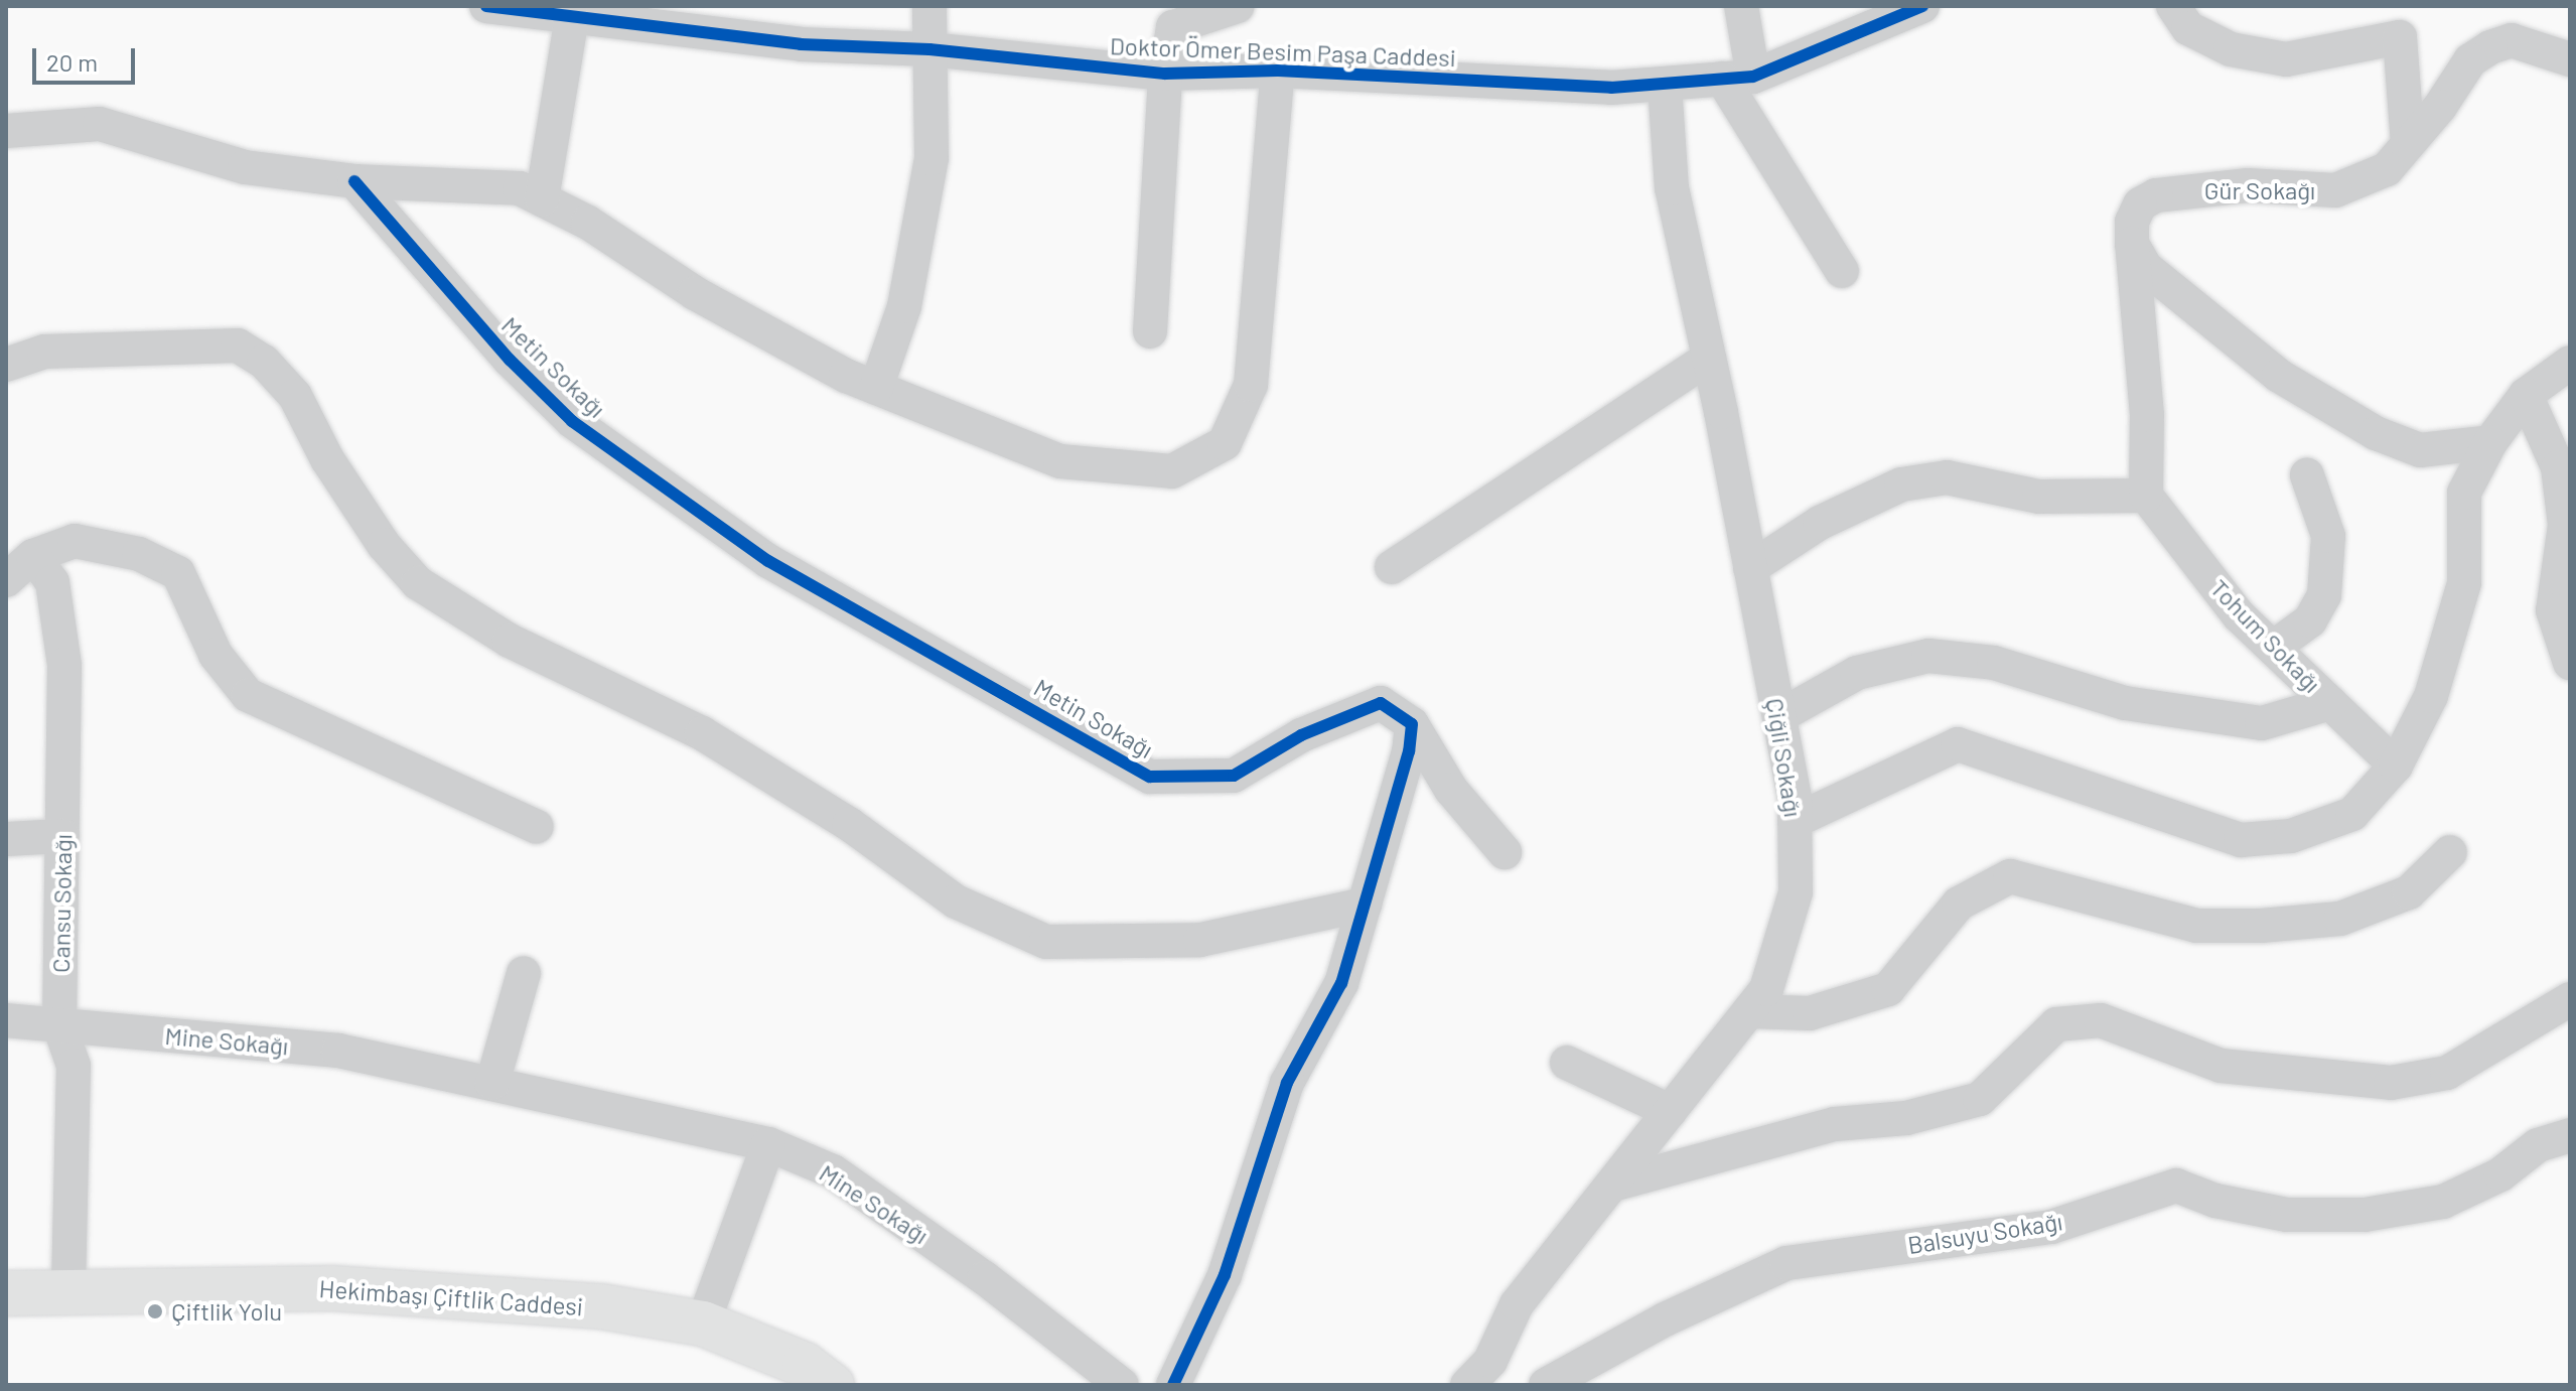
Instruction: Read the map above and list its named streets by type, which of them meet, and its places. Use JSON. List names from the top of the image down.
{
  "streets": {
    "main road": ["Hekimbaşı Çiftlik Caddesi"],
    "street": [
      "Doktor Ömer Besim Paşa Caddesi",
      "Gür Sokağı",
      "Metin Sokağı",
      "Tohum Sokağı",
      "Çiğli Sokağı",
      "Cansu Sokağı",
      "Mine Sokağı",
      "Balsuyu Sokağı"
    ]
  },
  "crossings": [
    ["Doktor Ömer Besim Paşa Caddesi", "Çiğli Sokağı"],
    ["Cansu Sokağı", "Mine Sokağı"],
    ["Cansu Sokağı", "Hekimbaşı Çiftlik Caddesi"]
  ],
  "places": ["Çiftlik Yolu"],
  "scale_bar": "20 m"
}
